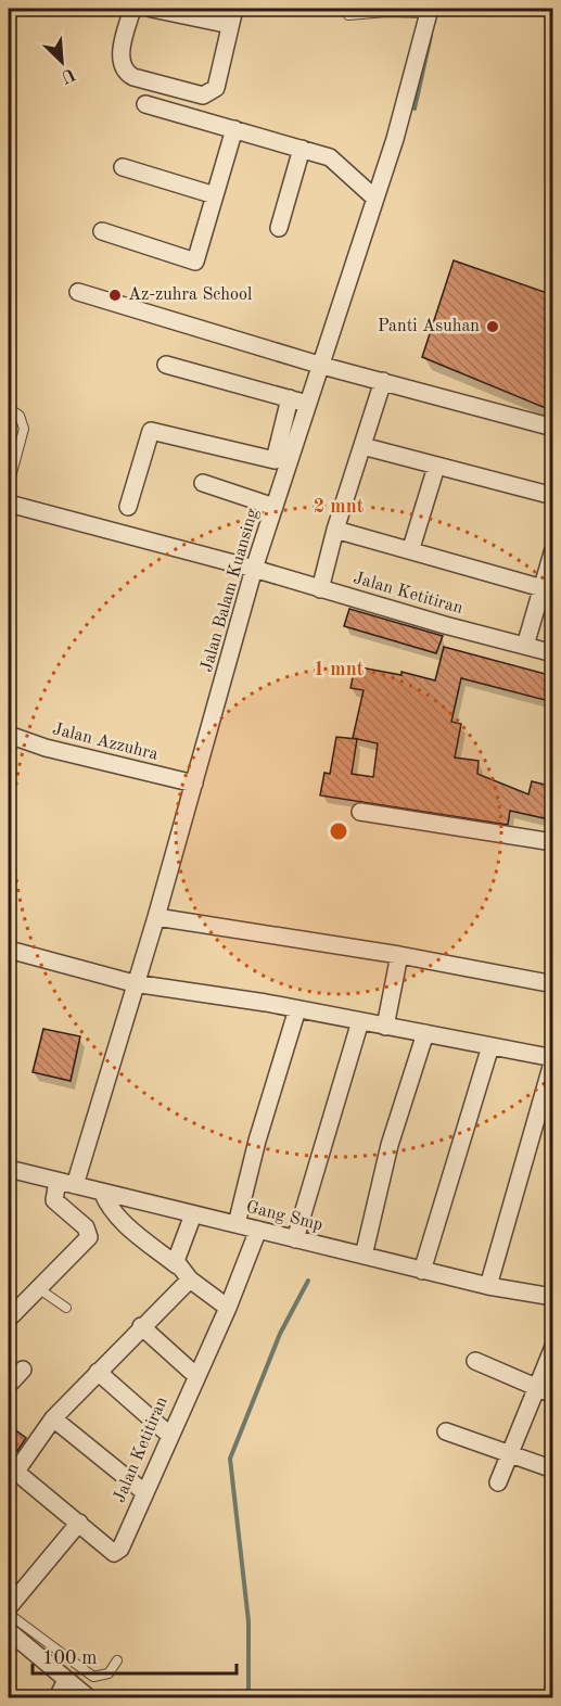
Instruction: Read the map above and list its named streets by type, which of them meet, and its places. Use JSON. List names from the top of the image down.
{
  "streets": {
    "street": [
      "Jalan Balam Kuansing",
      "Jalan Ketitiran",
      "Jalan Azzuhra",
      "Gang Smp"
    ]
  },
  "crossings": [
    ["Jalan Balam Kuansing", "Jalan Ketitiran"],
    ["Jalan Balam Kuansing", "Jalan Azzuhra"],
    ["Jalan Balam Kuansing", "Gang Smp"],
    ["Jalan Ketitiran", "Gang Smp"]
  ],
  "places": ["Az-zuhra School", "Panti Asuhan"],
  "scale_bar": "100 m",
  "north": "bottom right",
  "rings": ["2 mnt", "1 mnt"]
}
